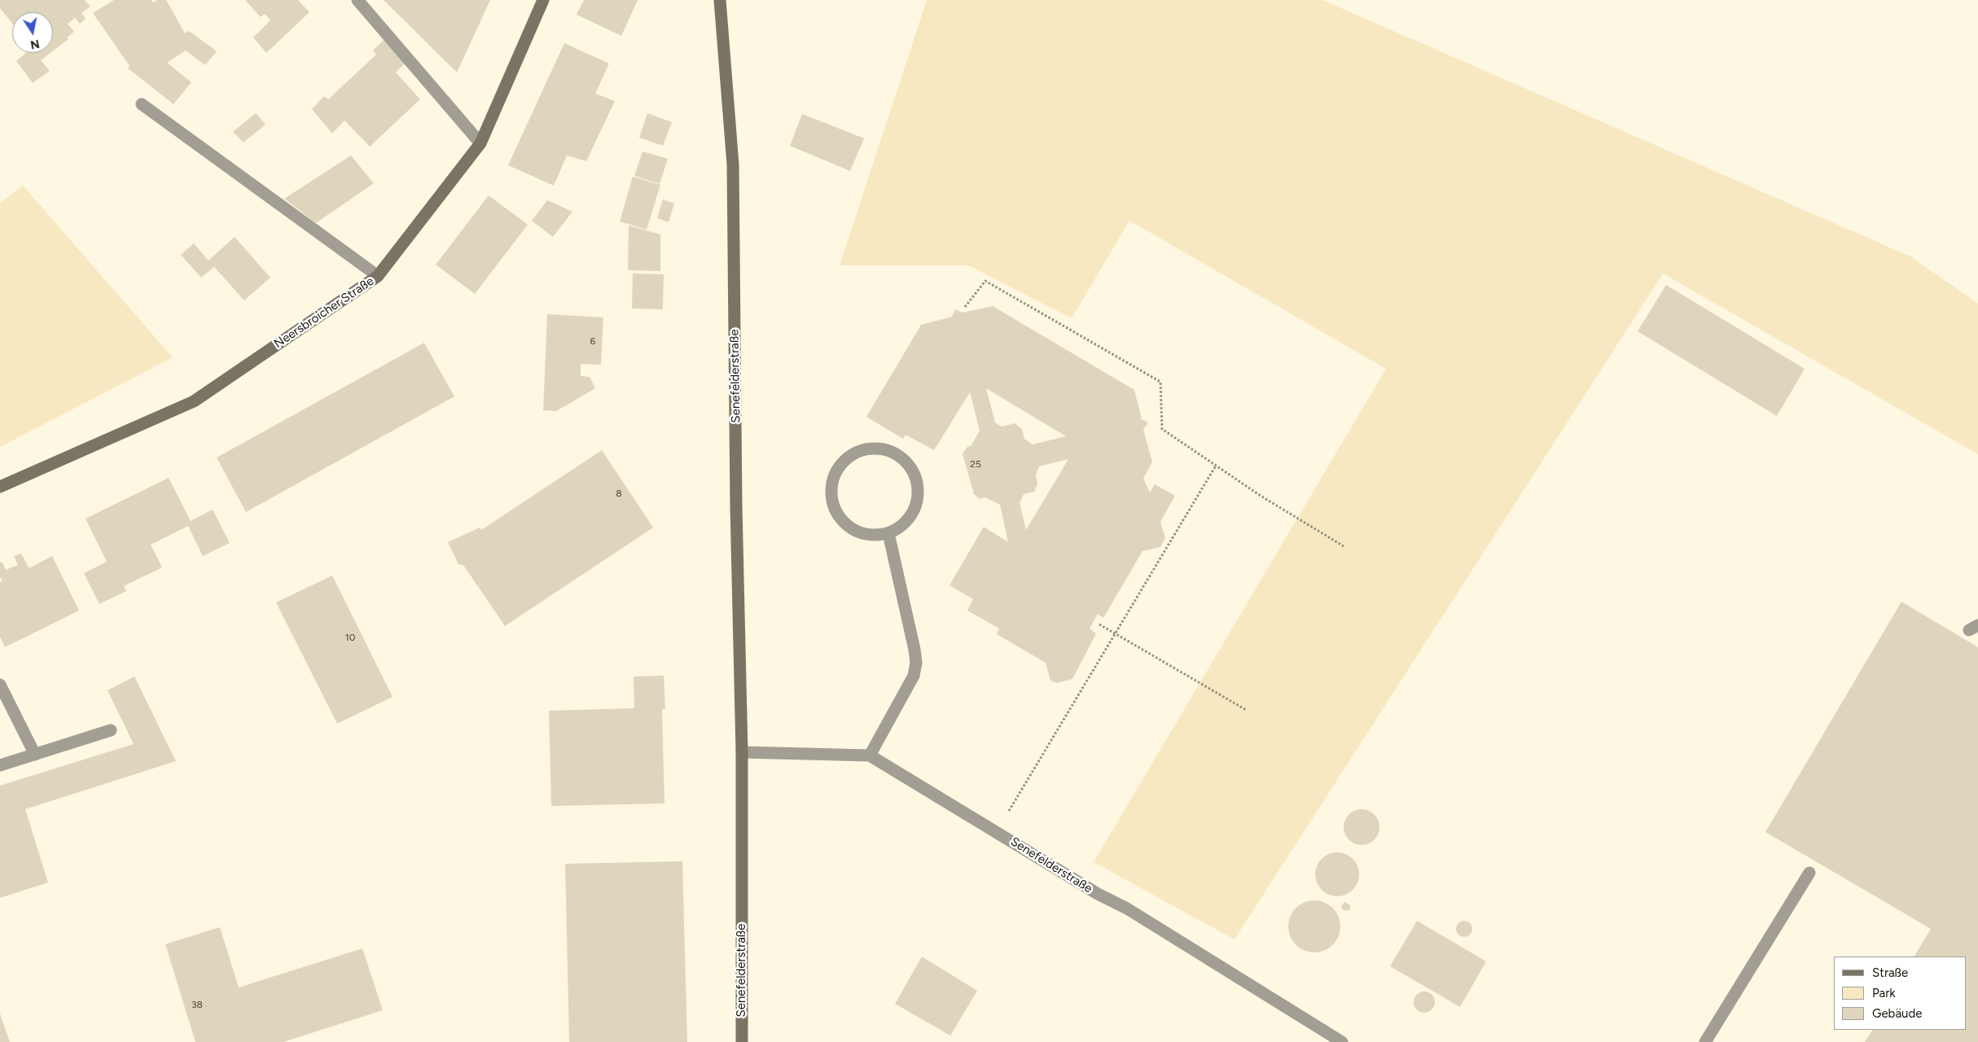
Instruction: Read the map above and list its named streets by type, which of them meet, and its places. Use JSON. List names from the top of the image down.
{
  "streets": {
    "street": ["Neersbroicher Straße", "Senefelderstraße"]
  },
  "house_numbers": [
    "6",
    "25",
    "8",
    "10",
    "38"
  ],
  "legend": ["Straße", "Park", "Gebäude"],
  "north": "bottom"
}
